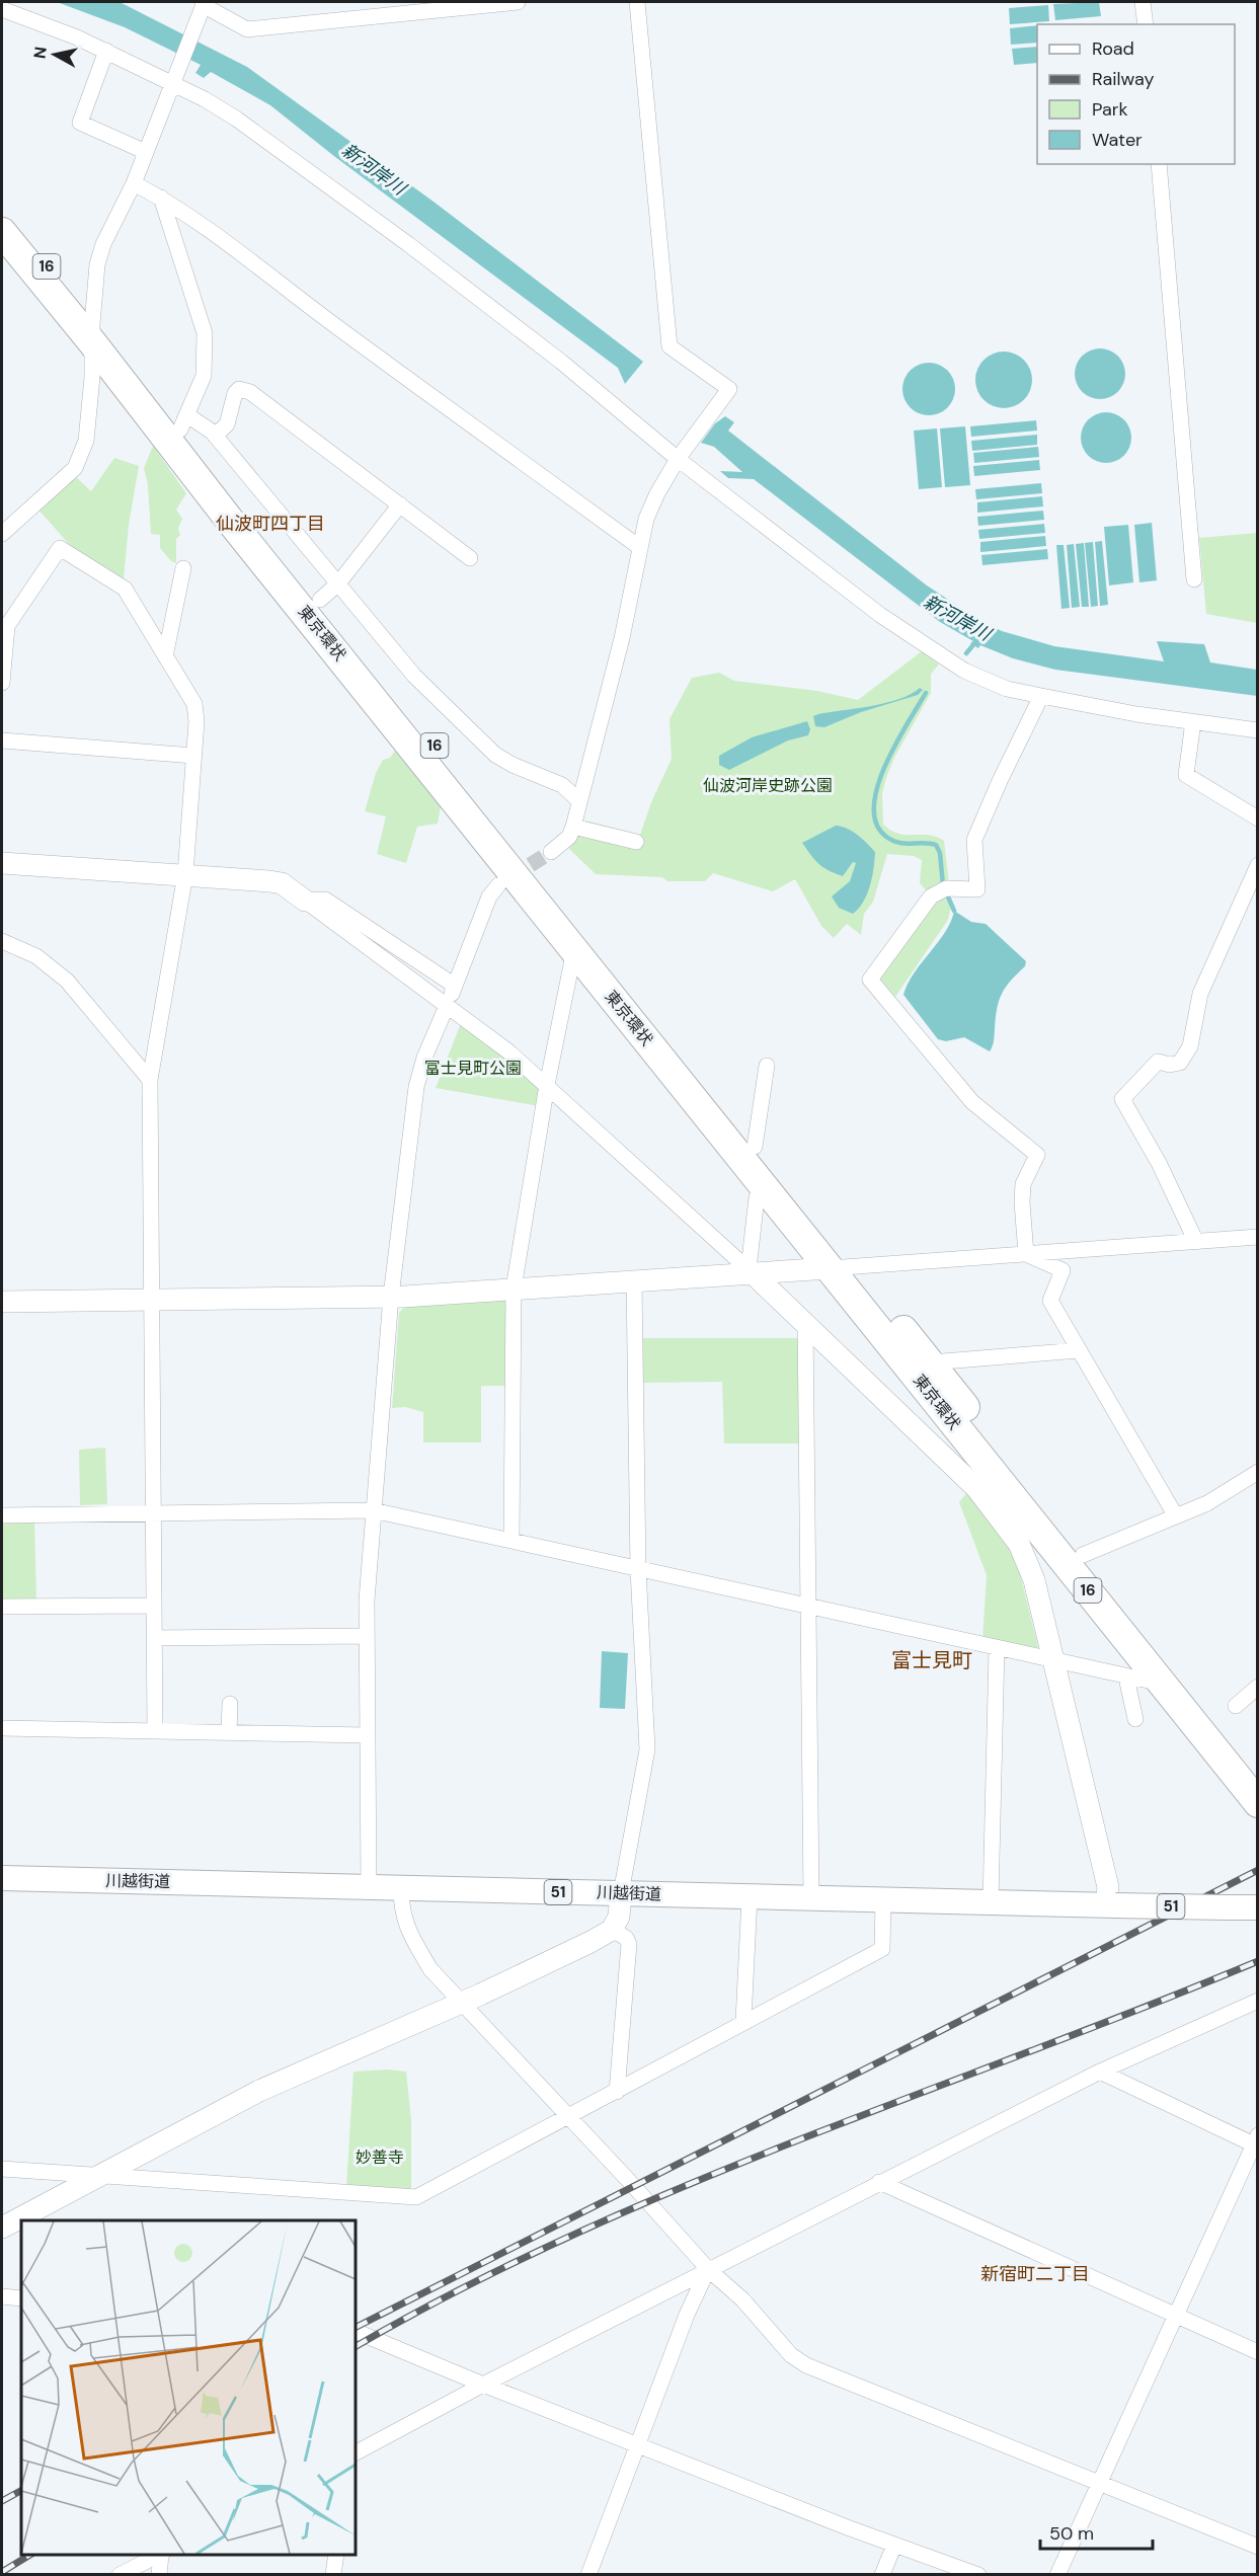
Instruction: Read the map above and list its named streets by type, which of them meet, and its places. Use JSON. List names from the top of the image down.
{
  "streets": {
    "highway": ["16", "東京環状"],
    "main road": ["川越街道", "51"]
  },
  "districts": ["仙波町四丁目", "富士見町", "新宿町二丁目"],
  "water": ["新河岸川"],
  "parks": ["仙波河岸史跡公園", "富士見町公園", "妙善寺"],
  "legend": [
    "Road",
    "Railway",
    "Park",
    "Water"
  ],
  "scale_bar": "50 m",
  "north": "left"
}
